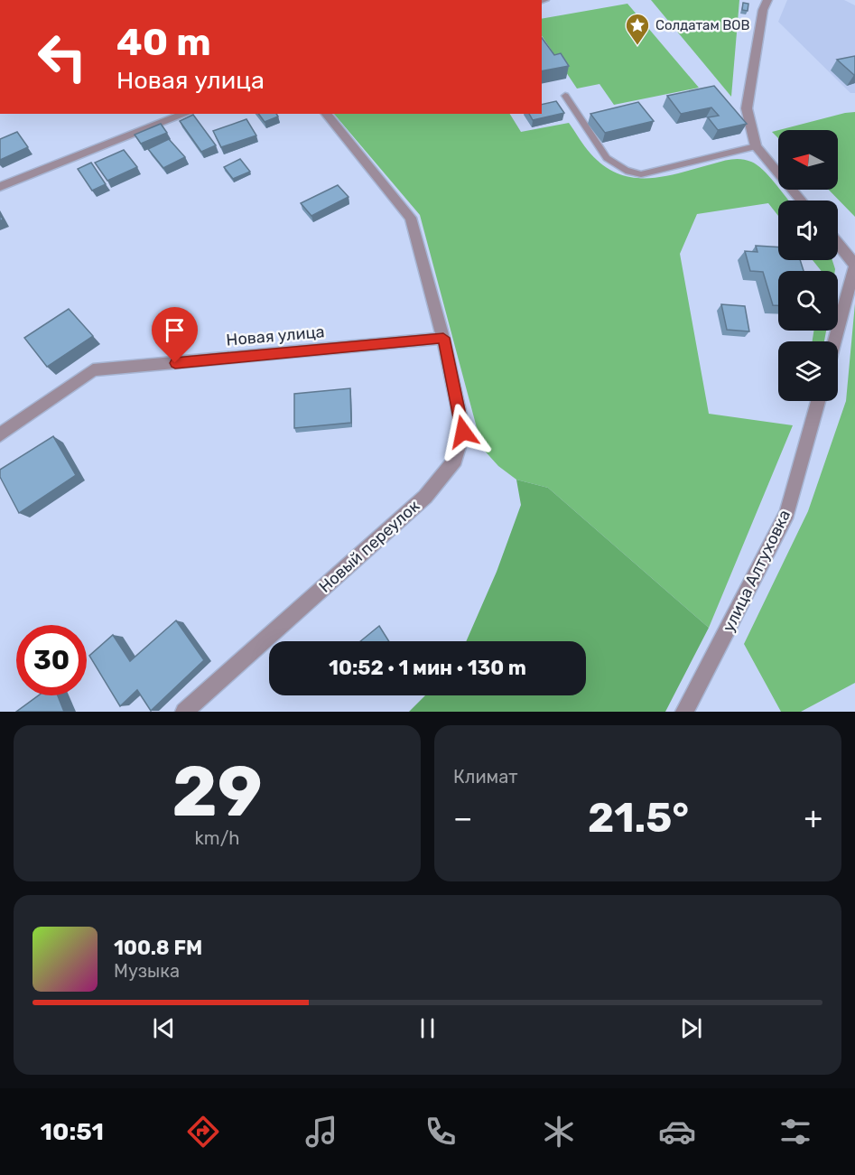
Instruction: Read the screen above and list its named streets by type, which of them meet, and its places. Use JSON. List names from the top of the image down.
{
  "streets": {
    "street": ["Новая улица", "Новый переулок", "улица Алтуховка"]
  },
  "crossings": [
    ["Новая улица", "Новый переулок"]
  ],
  "places": {
    "place": ["Солдатам ВОВ"]
  },
  "north": "left",
  "page": {
    "turn": ["40 m", "Новая улица"],
    "limit": "30",
    "trip": "10:52 · 1 мин · 130 m",
    "tile": [
      ["29", "km/h"],
      "Климат"
    ],
    "heat": ["−", "21.5°", "+"],
    "song": ["100.8 FM", "Музыка"],
    "tabs": "10:51"
  }
}
